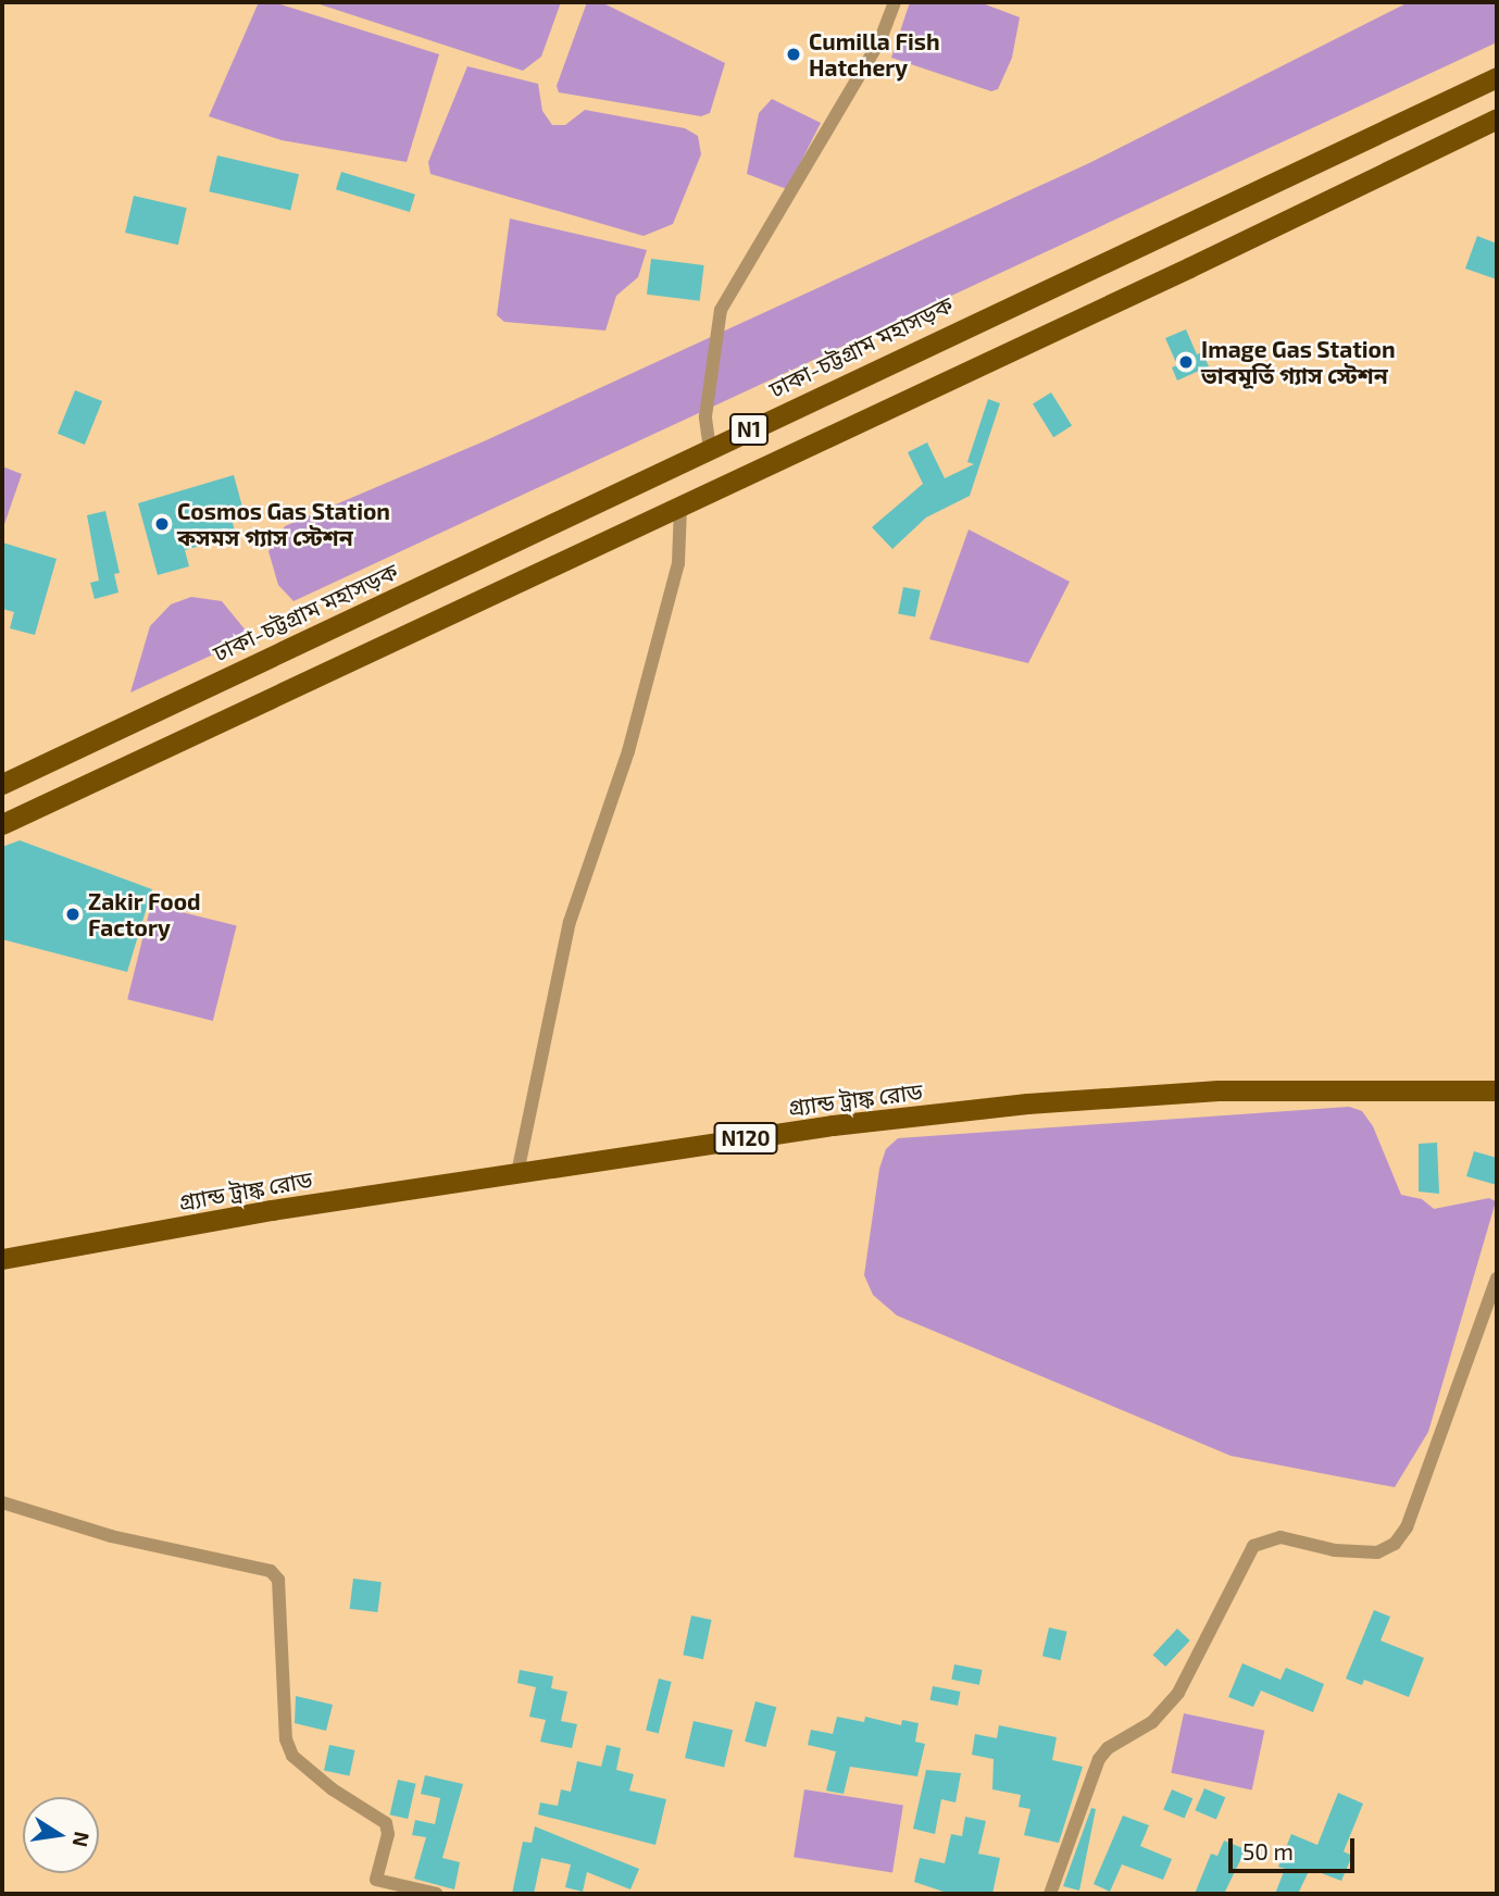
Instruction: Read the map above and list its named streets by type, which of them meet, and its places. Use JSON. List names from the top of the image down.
{
  "streets": {
    "highway": [
      "ঢাকা-চট্টগ্রাম মহাসড়ক",
      "N1",
      "গ্র্যান্ড ট্রাঙ্ক রোড",
      "N120"
    ]
  },
  "places": [
    "Cumilla Fish Hatchery",
    "Image Gas Station ভাবমূর্তি গ্যাস স্টেশন",
    "Cosmos Gas Station কসমস গ্যাস স্টেশন",
    "Zakir Food Factory"
  ],
  "scale_bar": "50 m",
  "north": "right"
}
